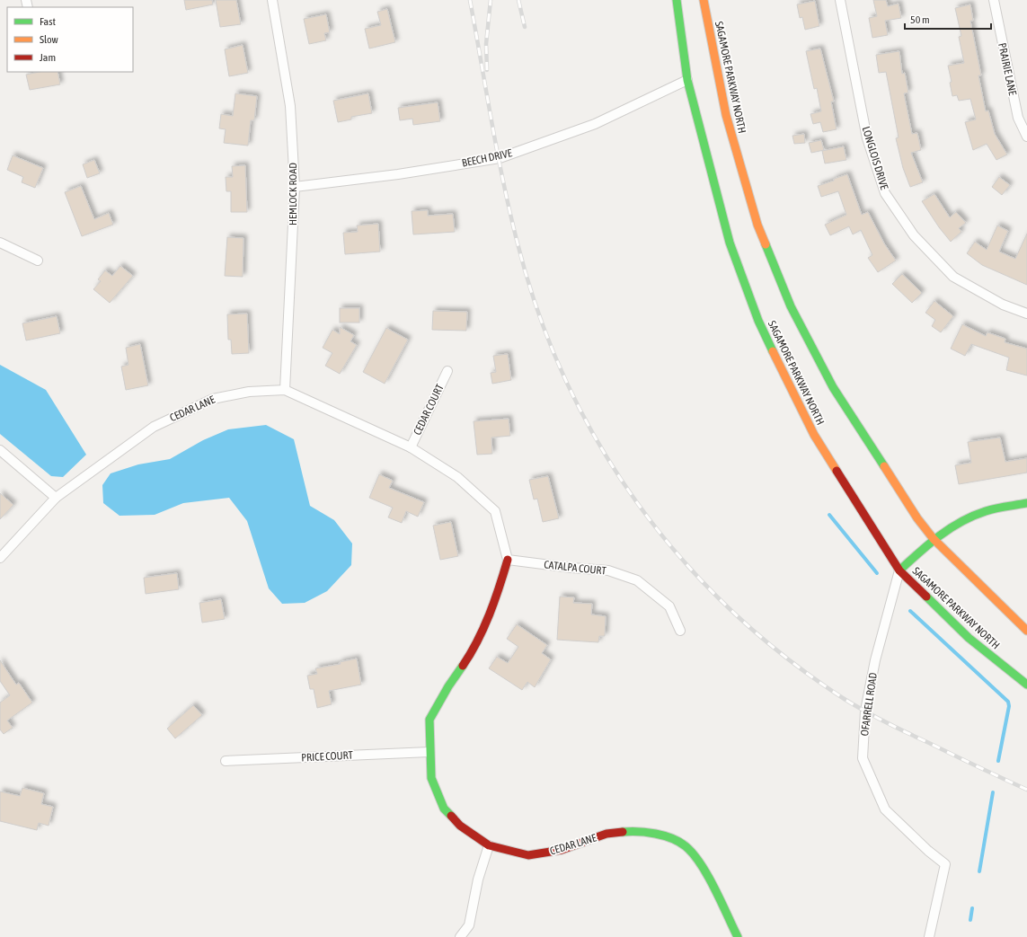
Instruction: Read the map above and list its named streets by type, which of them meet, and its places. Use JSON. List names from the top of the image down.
{
  "streets": {
    "main road": ["SAGAMORE PARKWAY NORTH", "CEDAR LANE"],
    "street": [
      "PRAIRIE LANE",
      "BEECH DRIVE",
      "LONGLOIS DRIVE",
      "HEMLOCK ROAD",
      "CEDAR COURT",
      "CATALPA COURT",
      "OFARRELL ROAD",
      "PRICE COURT"
    ]
  },
  "crossings": [
    ["SAGAMORE PARKWAY NORTH", "BEECH DRIVE"],
    ["SAGAMORE PARKWAY NORTH", "OFARRELL ROAD"],
    ["BEECH DRIVE", "HEMLOCK ROAD"],
    ["HEMLOCK ROAD", "CEDAR LANE"],
    ["CEDAR LANE", "CEDAR COURT"],
    ["CEDAR LANE", "CATALPA COURT"],
    ["CEDAR LANE", "PRICE COURT"]
  ],
  "legend": ["Fast", "Slow", "Jam"],
  "scale_bar": "50 m"
}
